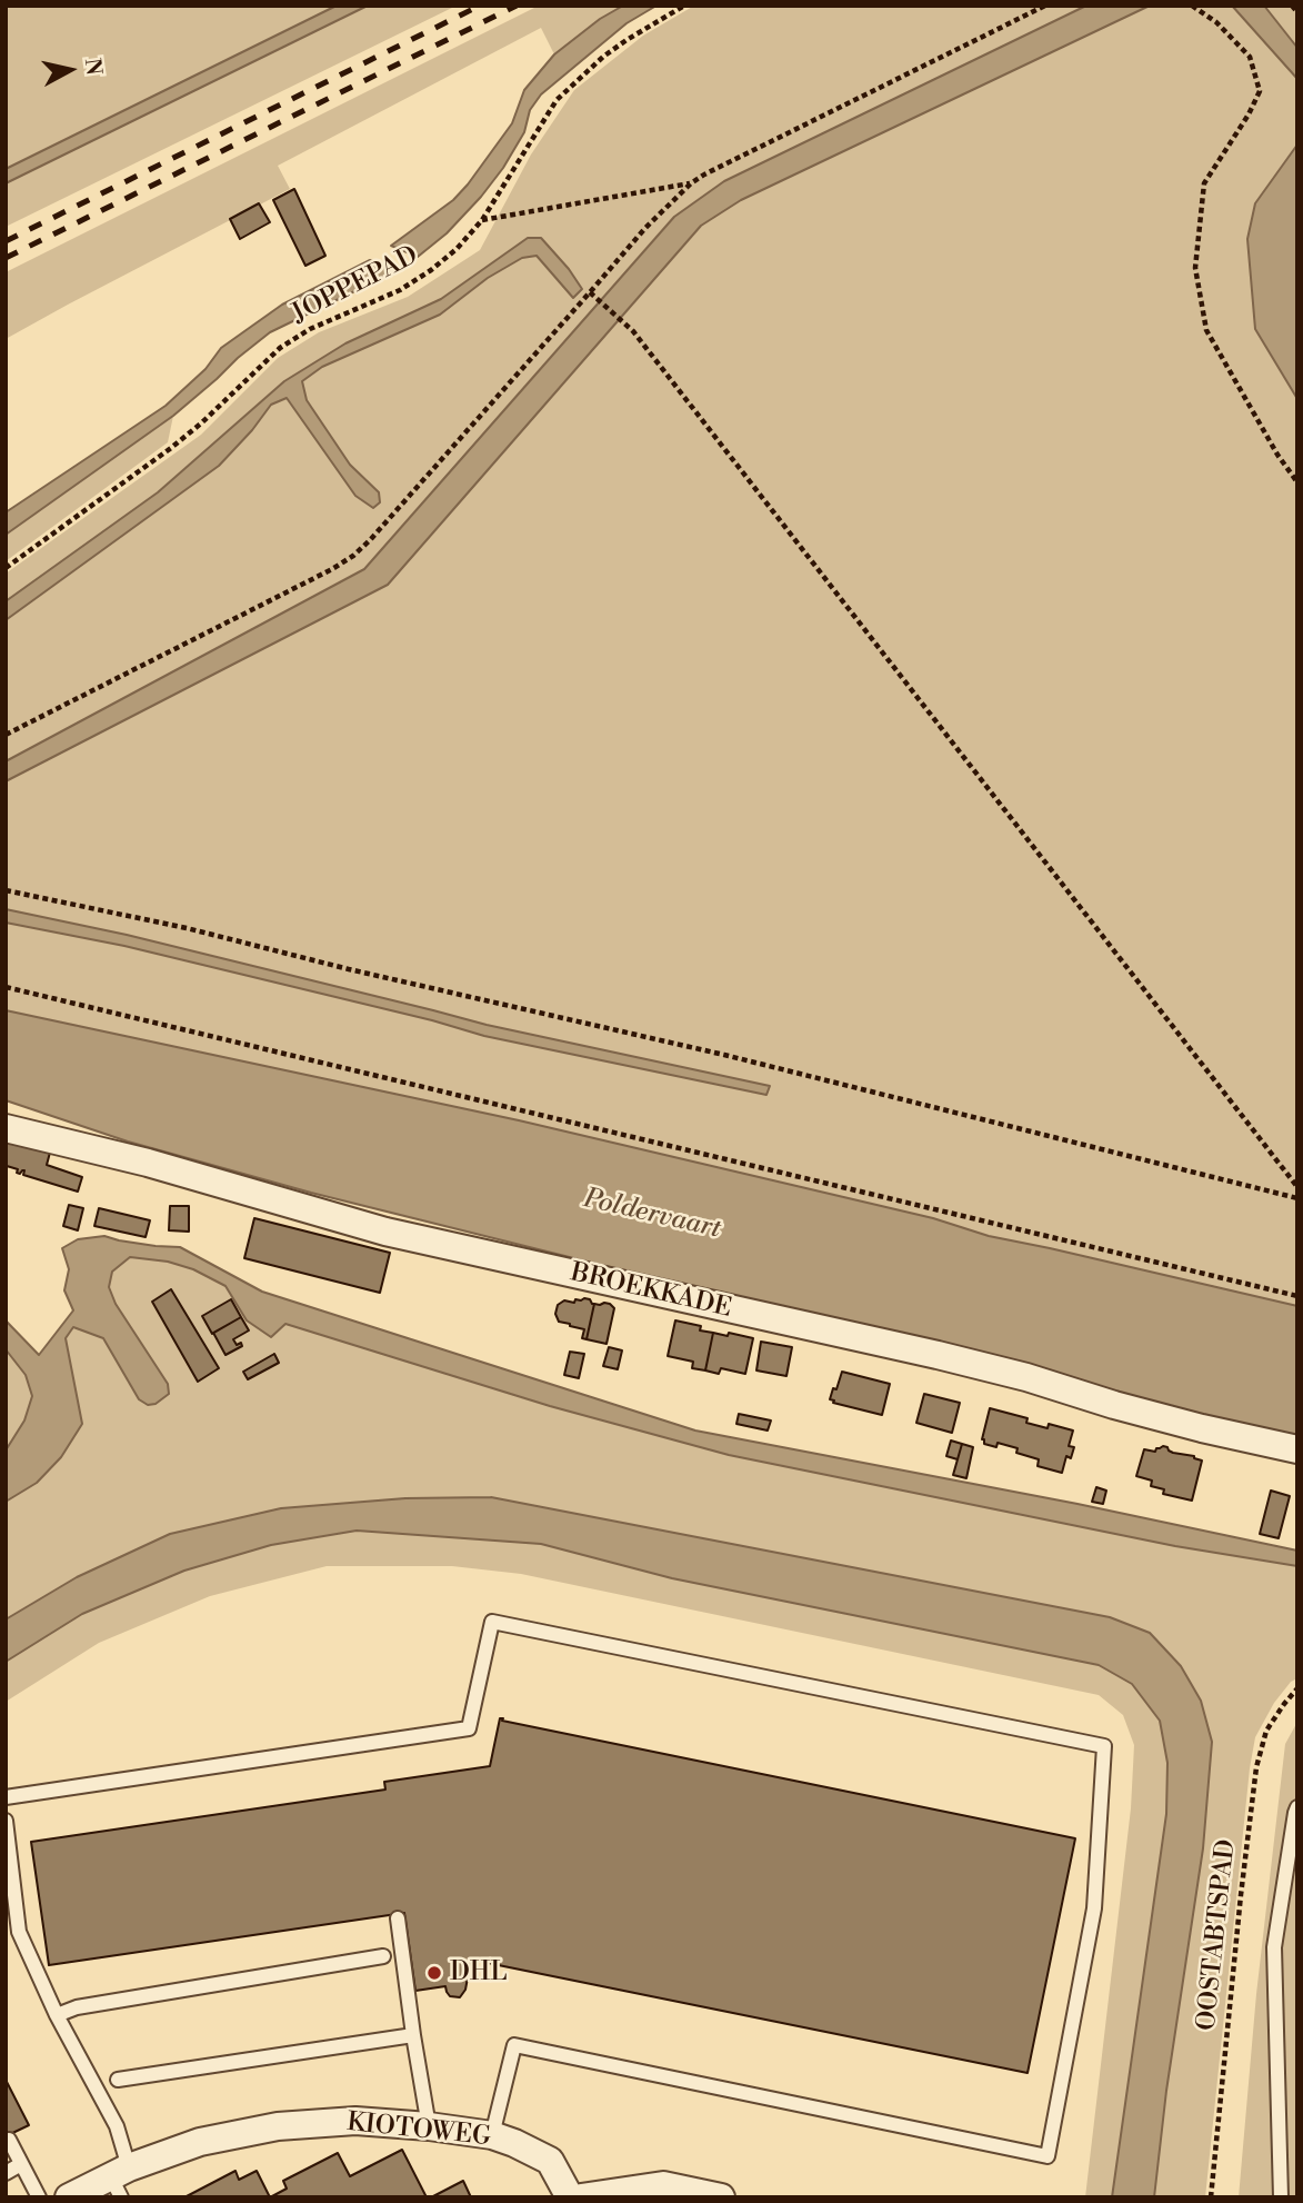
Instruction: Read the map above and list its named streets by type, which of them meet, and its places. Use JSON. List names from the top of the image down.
{
  "streets": {
    "street": ["BROEKKADE", "KIOTOWEG"],
    "path": ["JOPPEPAD", "OOSTABTSPAD"]
  },
  "water": ["Poldervaart"],
  "places": ["DHL"],
  "north": "right"
}
